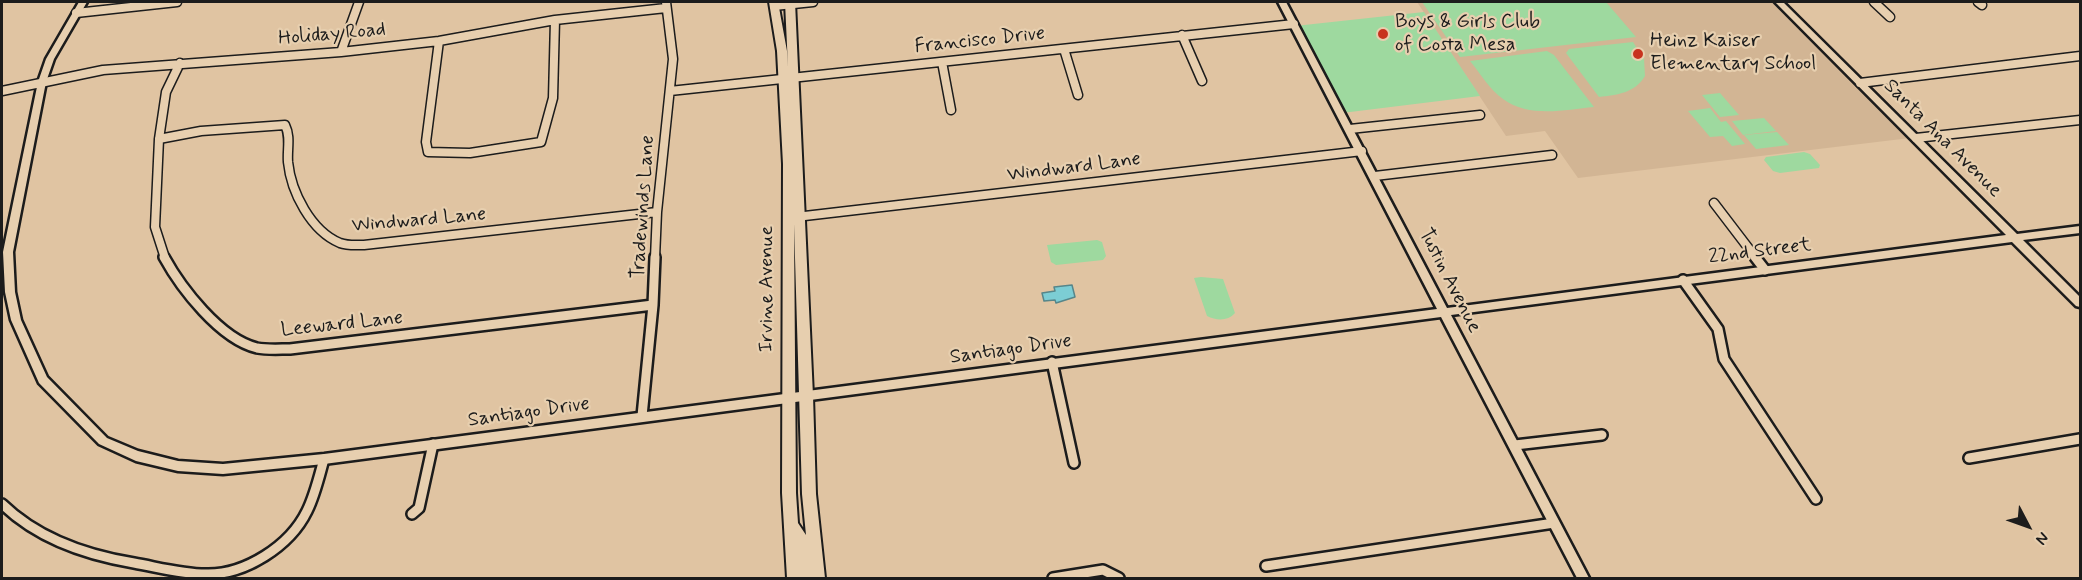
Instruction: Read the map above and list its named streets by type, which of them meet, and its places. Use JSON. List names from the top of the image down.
{
  "streets": {
    "main road": ["Irvine Avenue"],
    "street": [
      "Holiday Road",
      "Francisco Drive",
      "Santa Ana Avenue",
      "Windward Lane",
      "Tradewinds Lane",
      "22nd Street",
      "Tustin Avenue",
      "Leeward Lane",
      "Santiago Drive"
    ]
  },
  "crossings": [
    ["Holiday Road", "Tradewinds Lane"],
    ["Holiday Road", "Leeward Lane"],
    ["Holiday Road", "Santiago Drive"],
    ["Francisco Drive", "Tradewinds Lane"],
    ["Francisco Drive", "Tustin Avenue"],
    ["Francisco Drive", "Irvine Avenue"],
    ["Santa Ana Avenue", "22nd Street"],
    ["Windward Lane", "Tradewinds Lane"],
    ["Windward Lane", "Tustin Avenue"],
    ["Windward Lane", "Irvine Avenue"],
    ["Windward Lane", "Leeward Lane"],
    ["Tradewinds Lane", "Leeward Lane"],
    ["Tradewinds Lane", "Santiago Drive"],
    ["22nd Street", "Tustin Avenue"],
    ["22nd Street", "Santiago Drive"],
    ["Tustin Avenue", "Santiago Drive"],
    ["Irvine Avenue", "Santiago Drive"]
  ],
  "places": ["Boys & Girls Club of Costa Mesa", "Heinz Kaiser Elementary School"],
  "north": "bottom right"
}
